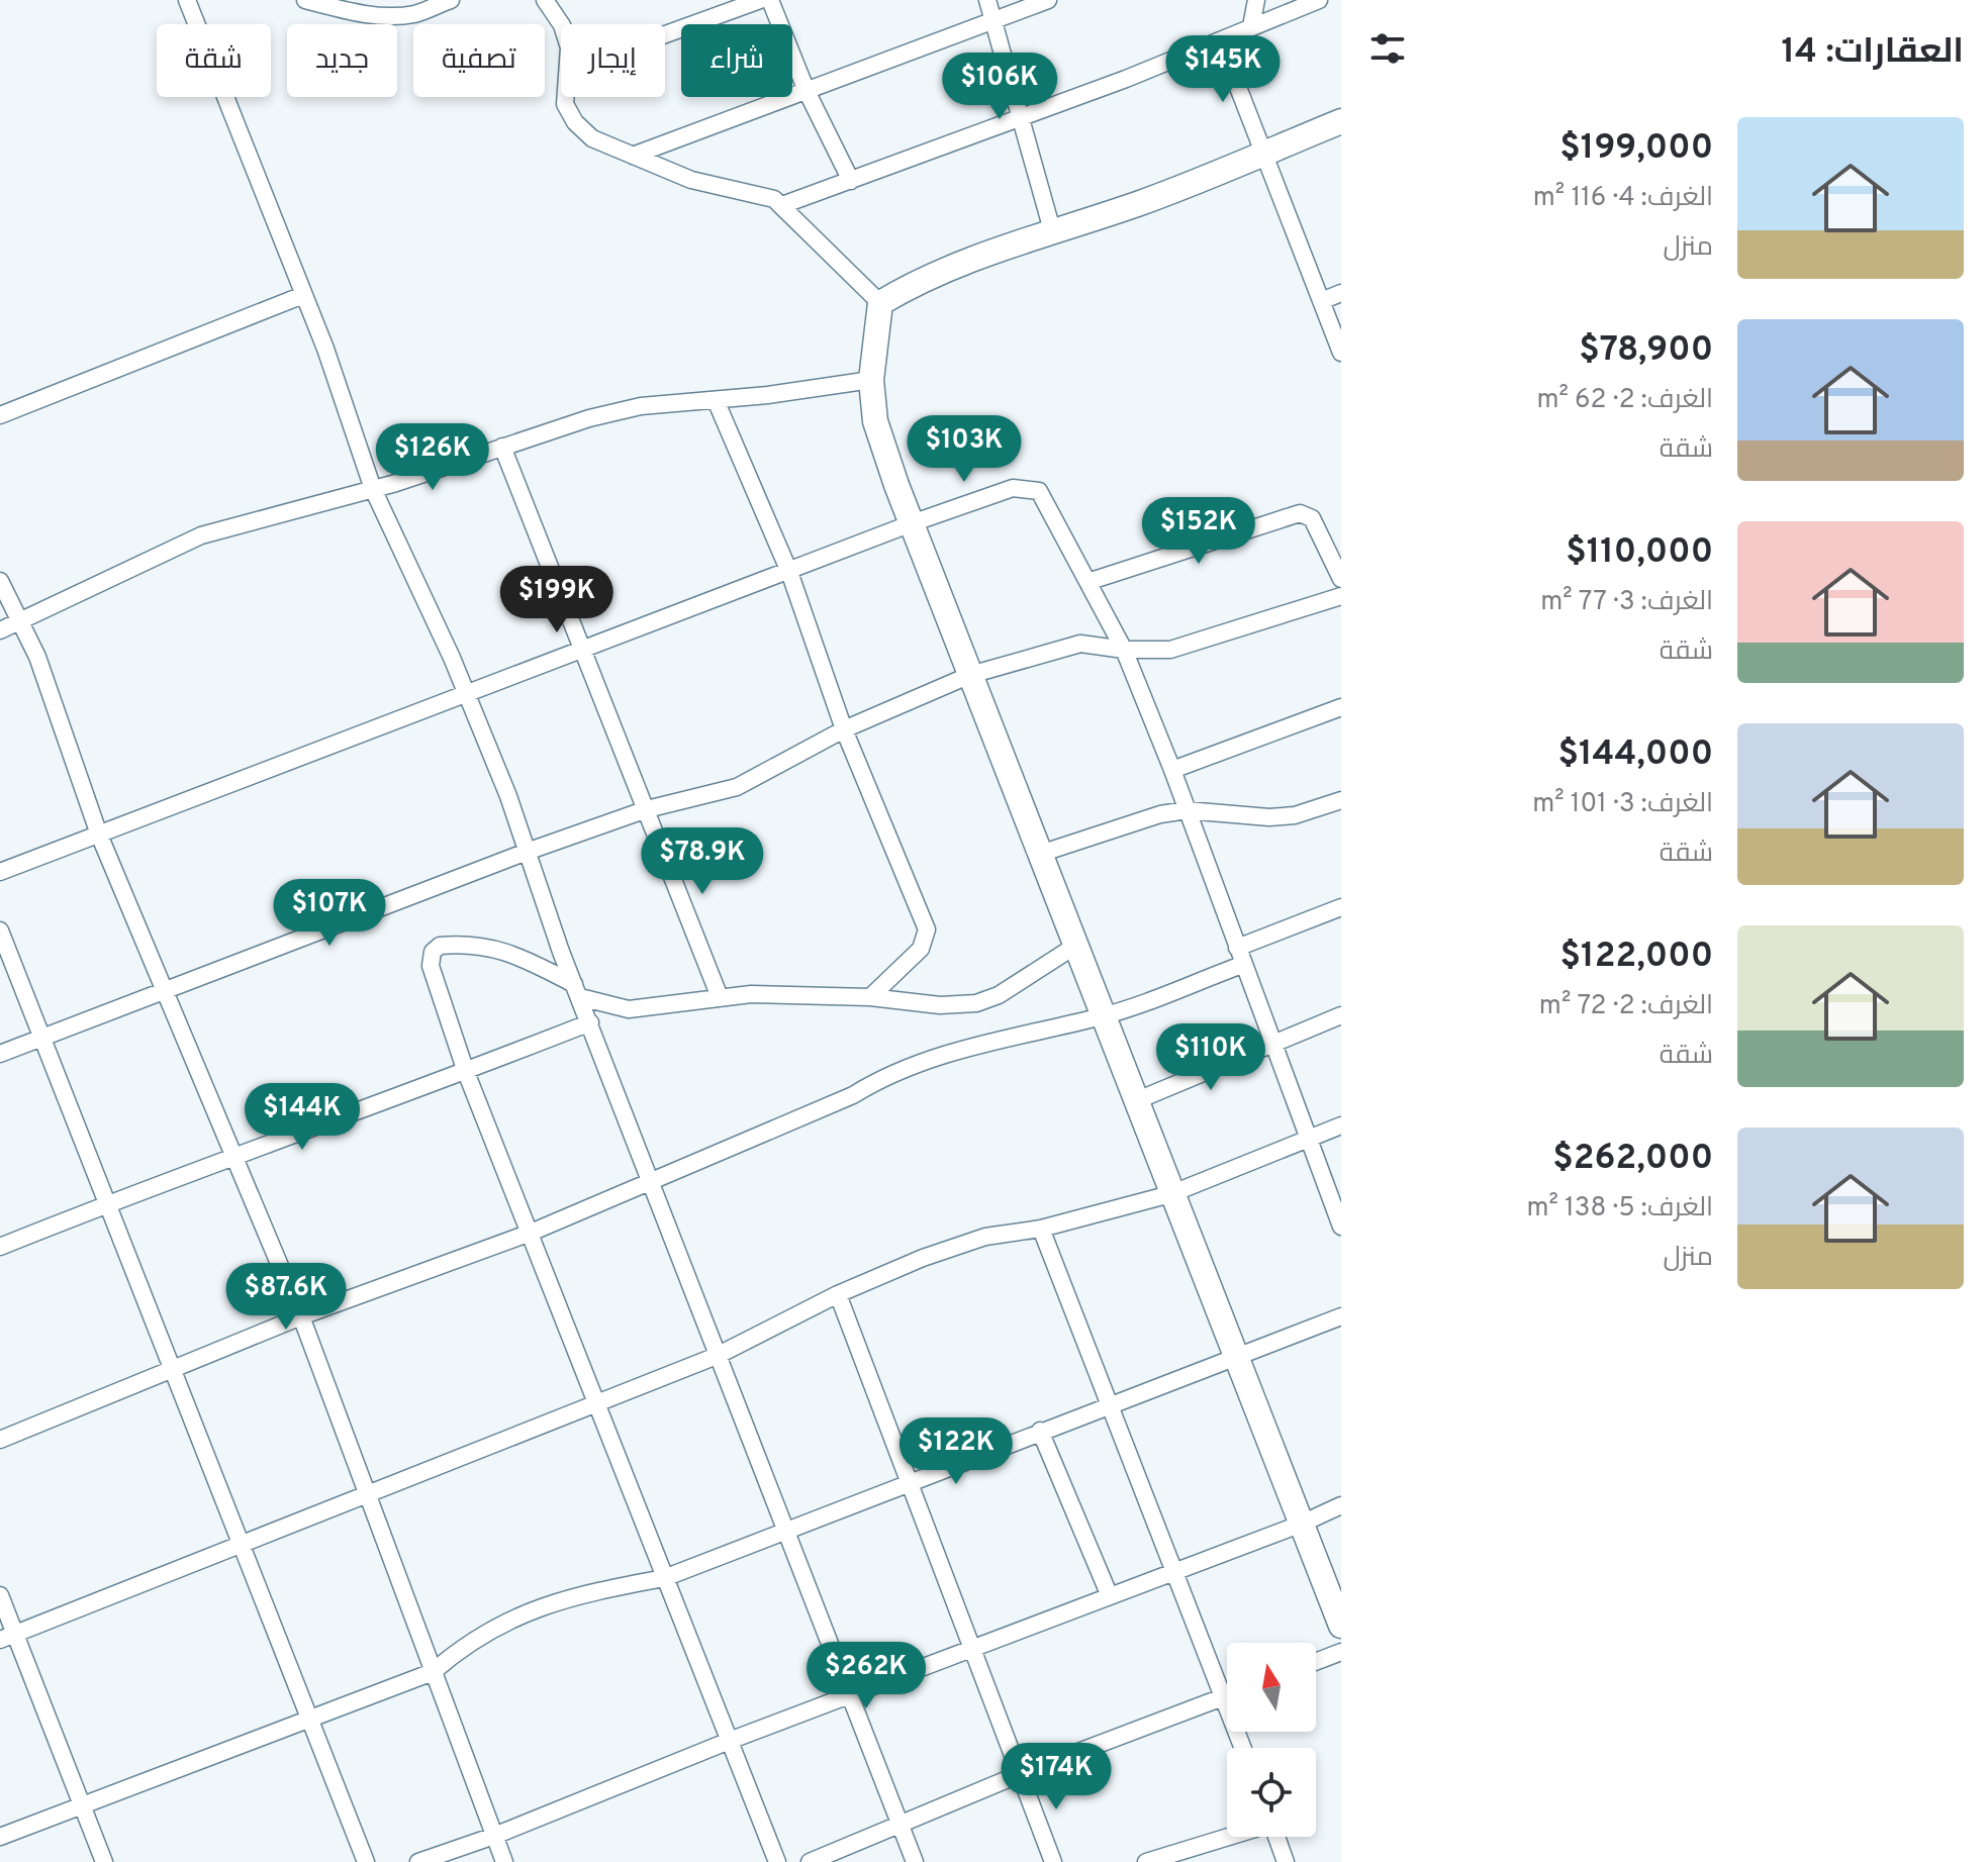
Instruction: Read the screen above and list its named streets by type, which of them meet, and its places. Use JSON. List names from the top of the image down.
{
  "north": "top",
  "page": {
    "heading": "العقارات: 14",
    "chip": [
      "شراء",
      "إيجار",
      "تصفية",
      "جديد",
      "شقة"
    ],
    "price": [
      "$145K",
      "$106K",
      "$103K",
      "$126K",
      "$152K",
      "$199K",
      "$78.9K",
      "$107K",
      "$110K",
      "$144K",
      "$87.6K",
      "$122K",
      "$262K",
      "$174K"
    ],
    "list": [
      {
        "name": "$199,000",
        "note": "الغرف: 4 · 116 m² · منزل"
      },
      {
        "name": "$78,900",
        "note": "الغرف: 2 · 62 m² · شقة"
      },
      {
        "name": "$110,000",
        "note": "الغرف: 3 · 77 m² · شقة"
      },
      {
        "name": "$144,000",
        "note": "الغرف: 3 · 101 m² · شقة"
      },
      {
        "name": "$122,000",
        "note": "الغرف: 2 · 72 m² · شقة"
      },
      {
        "name": "$262,000",
        "note": "الغرف: 5 · 138 m² · منزل"
      }
    ]
  }
}
